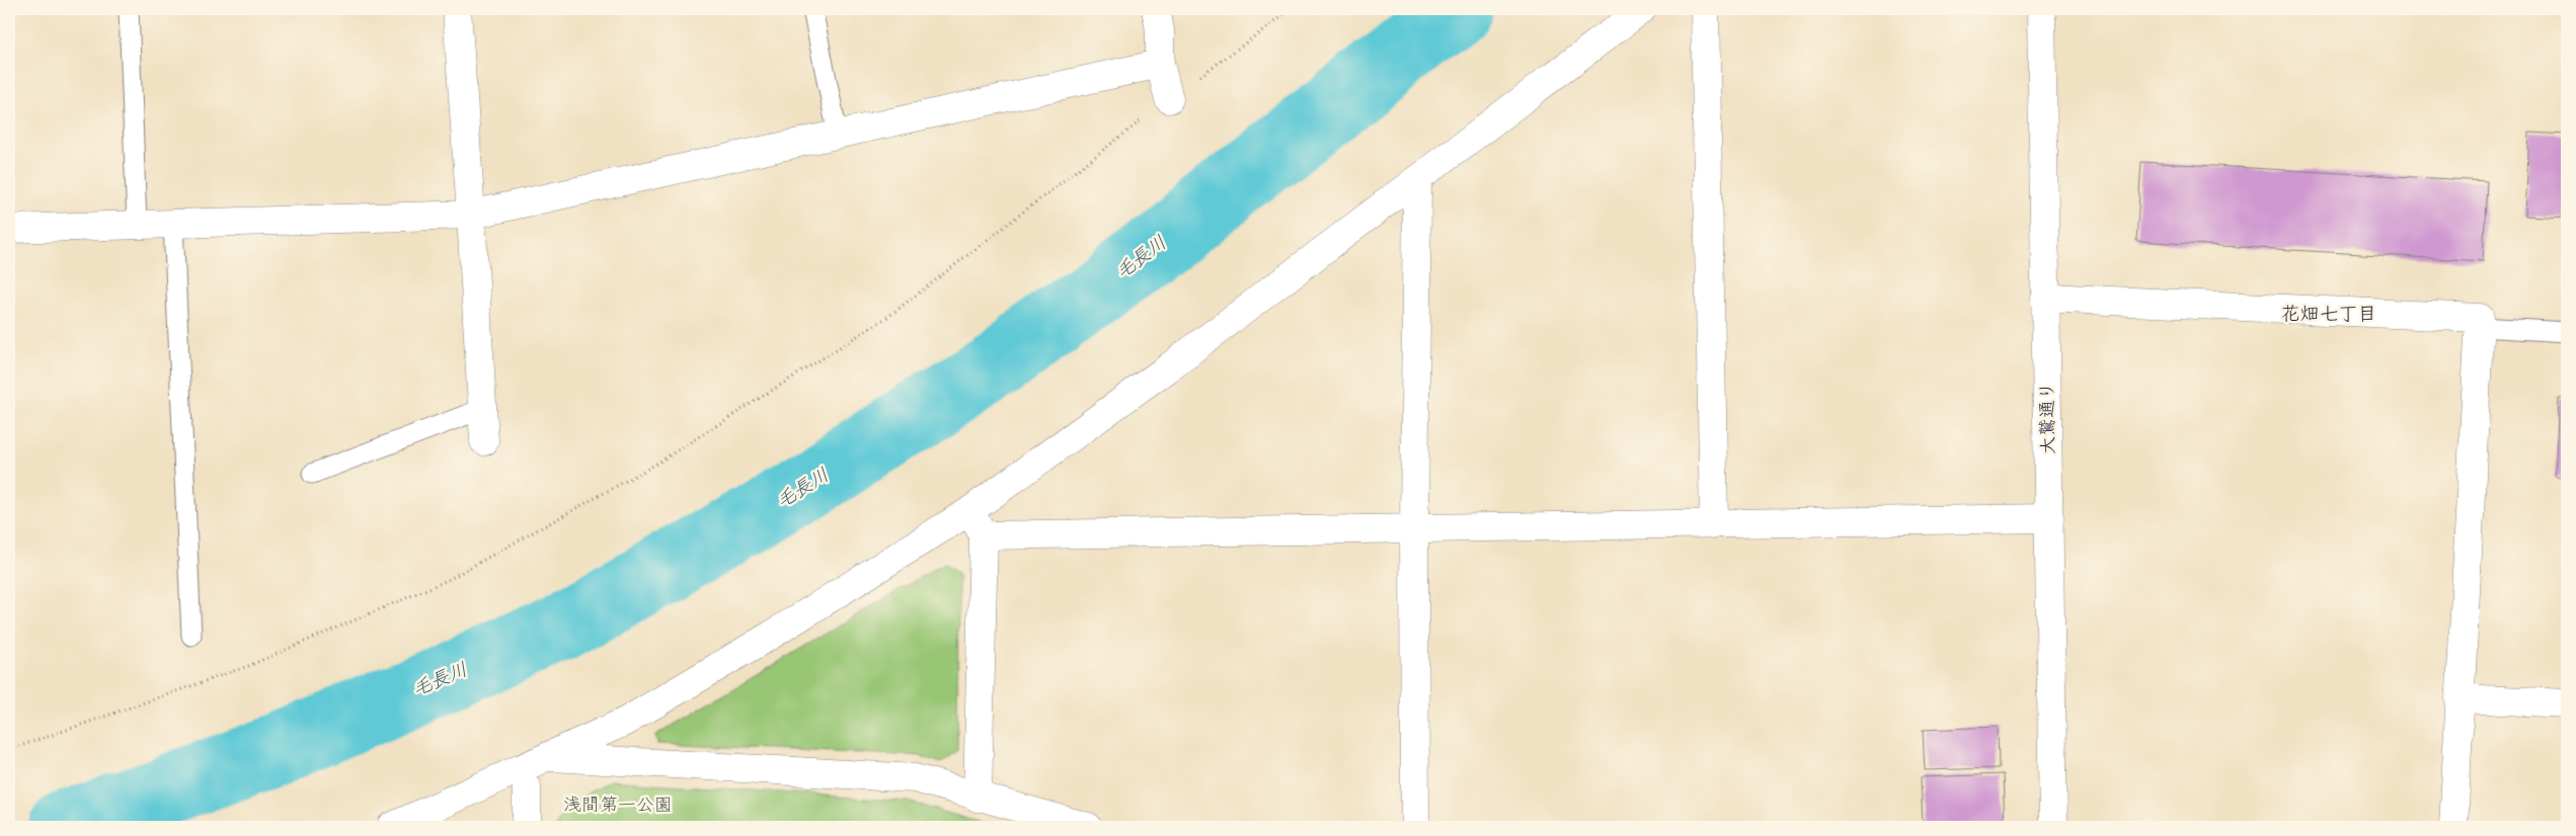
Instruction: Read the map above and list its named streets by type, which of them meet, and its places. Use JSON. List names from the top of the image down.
{
  "streets": {
    "street": ["大鷲通り"]
  },
  "districts": ["花畑七丁目"],
  "water": ["毛長川"],
  "parks": ["浅間第一公園"]
}
